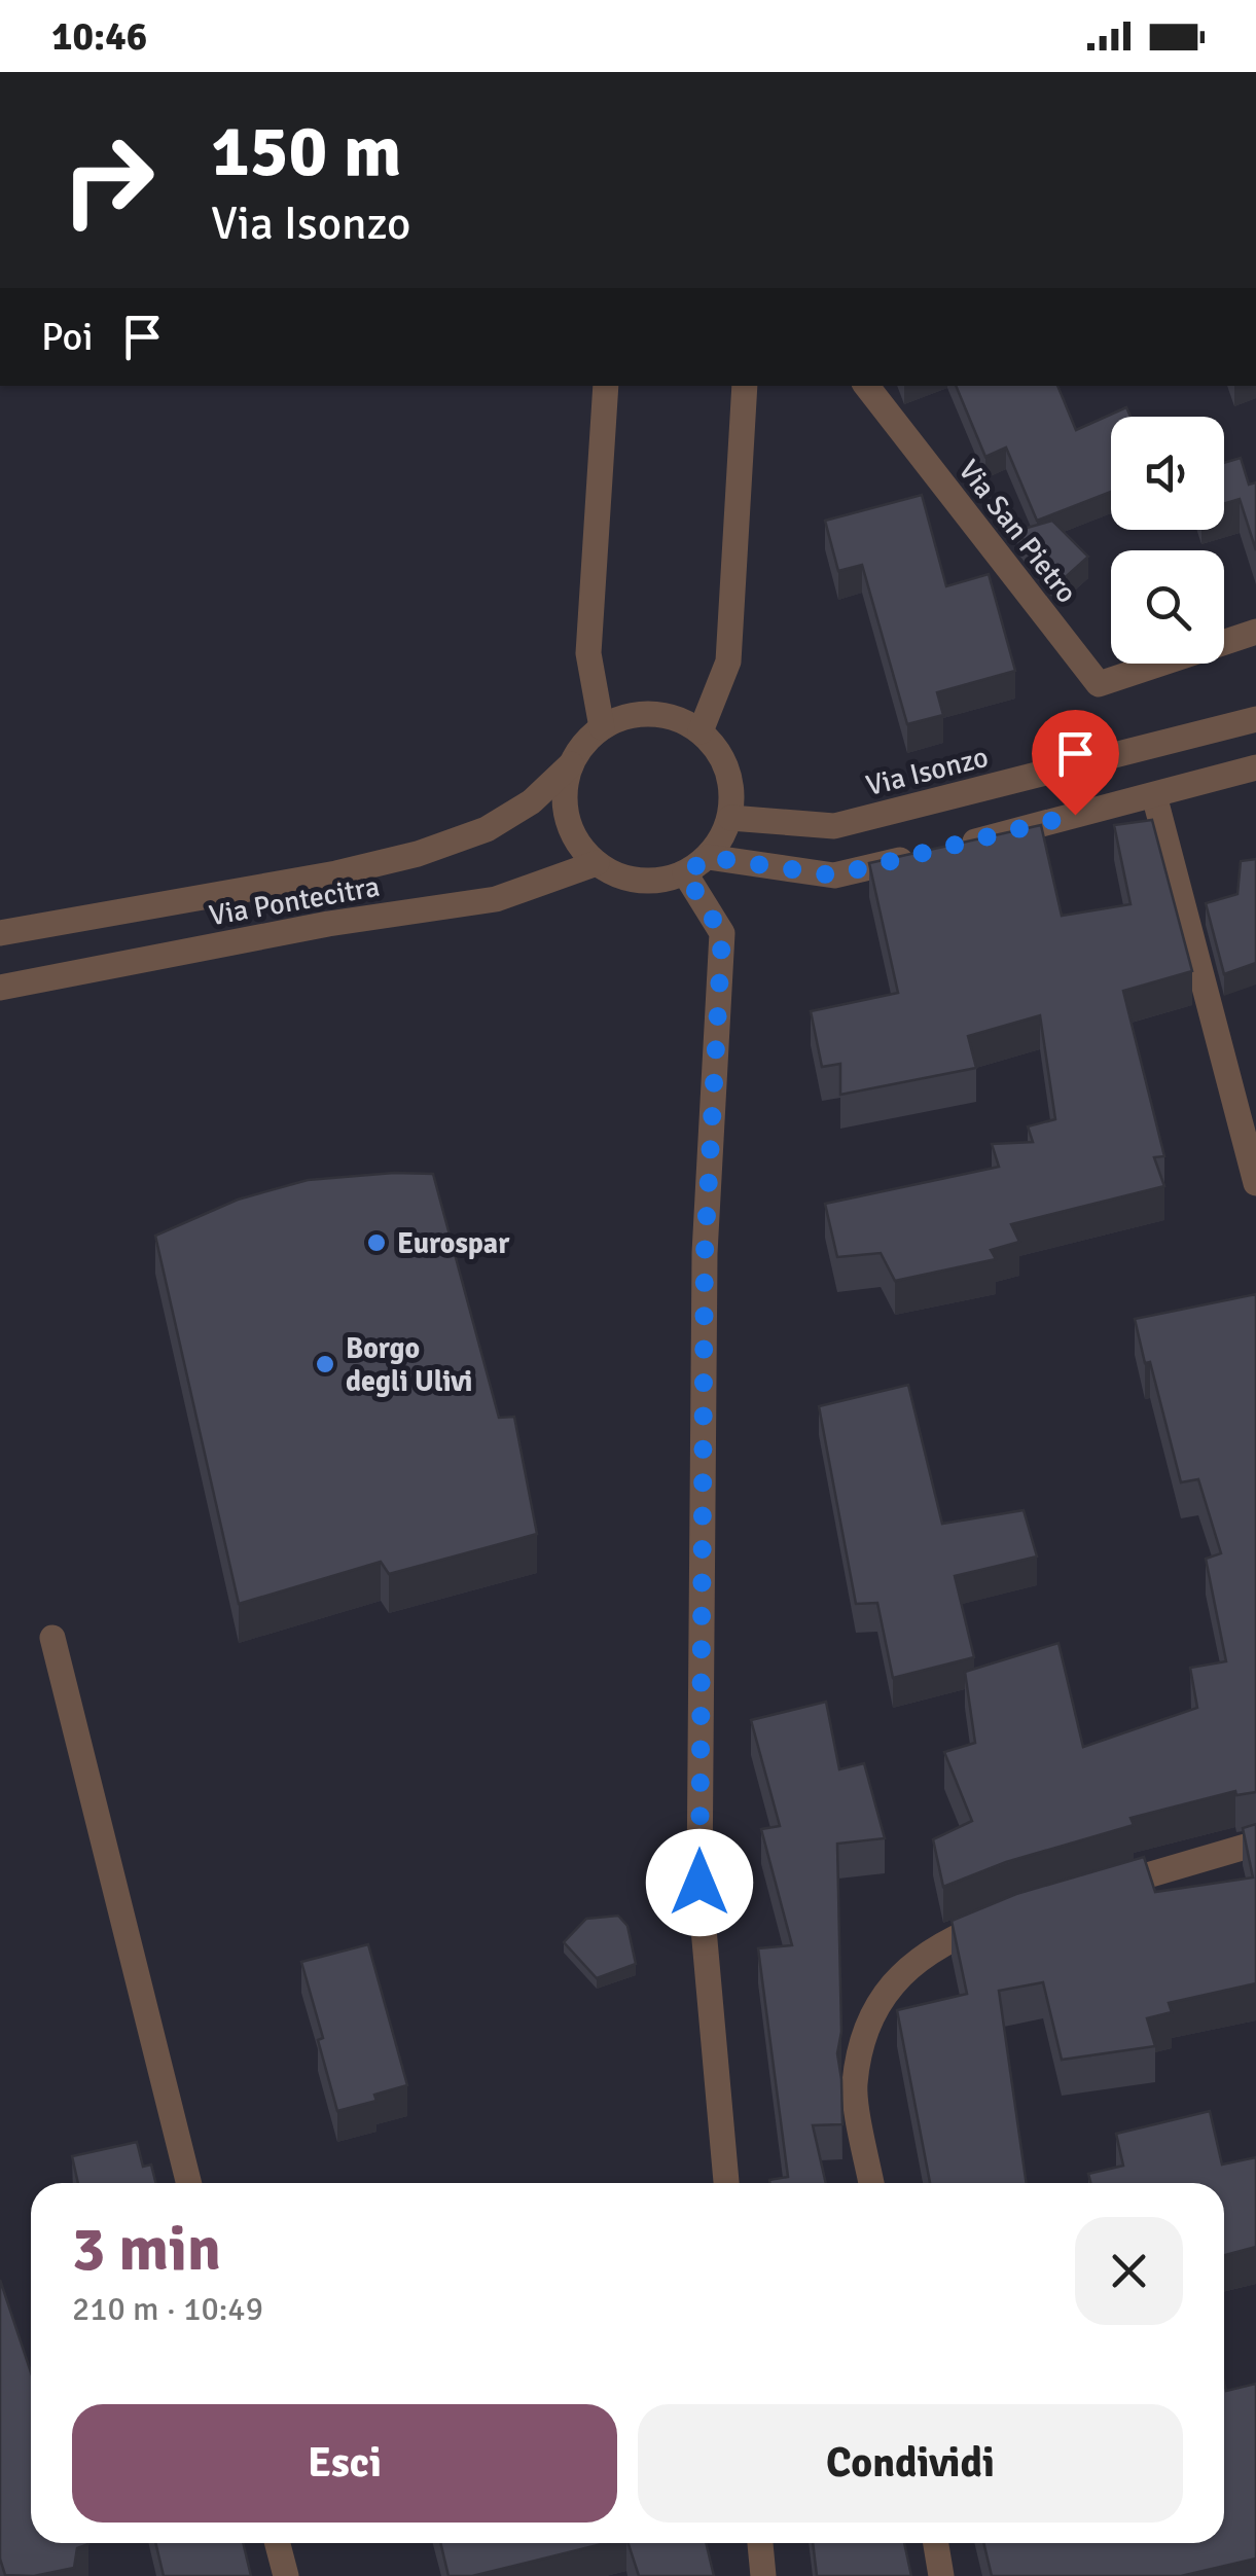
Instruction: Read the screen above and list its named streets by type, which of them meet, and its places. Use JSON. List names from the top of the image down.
{
  "streets": {
    "street": ["Via San Pietro", "Via Isonzo", "Via Pontecitra"]
  },
  "crossings": [
    ["Via Isonzo", "Via Pontecitra"]
  ],
  "places": ["Eurospar", "Borgo degli Ulivi"],
  "page": {
    "status": "10:46",
    "turn": ["150 m", "Via Isonzo"],
    "then": "Poi",
    "heading": ["3 min", "210 m · 10:49"],
    "buttons": ["Esci", "Condividi"]
  }
}
